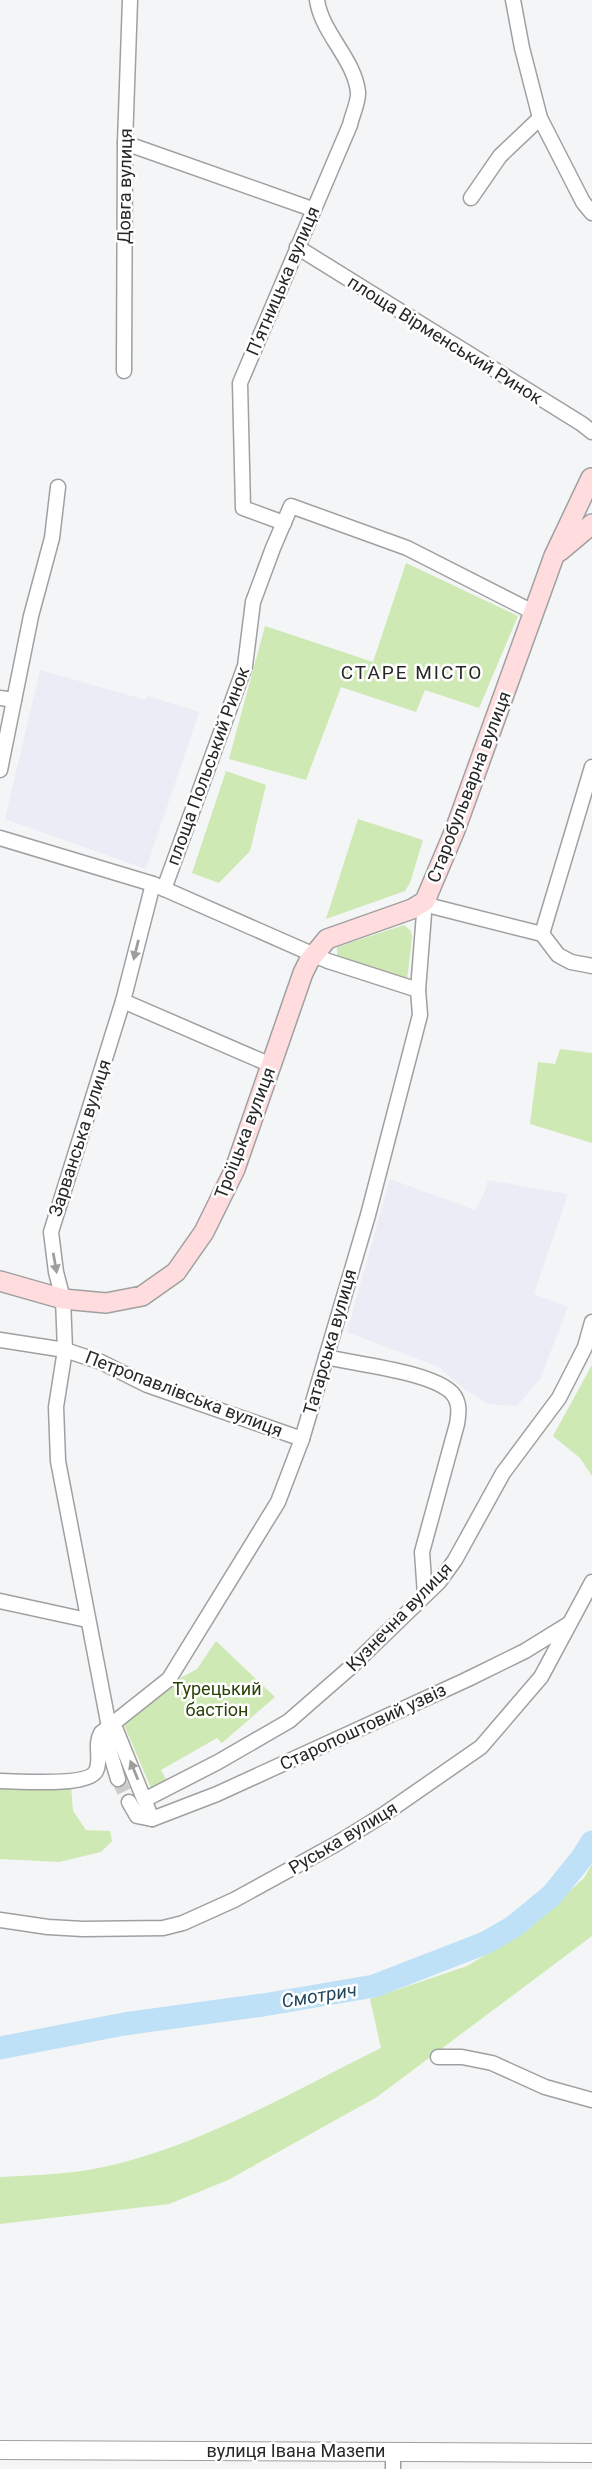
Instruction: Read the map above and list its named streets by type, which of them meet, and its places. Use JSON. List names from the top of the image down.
{
  "streets": {
    "main road": ["Старобульварна вулиця", "Троїцька вулиця"],
    "street": [
      "Довга вулиця",
      "Пʼятницька вулиця",
      "площа Вірменський Ринок",
      "площа Польський Ринок",
      "Зарванська вулиця",
      "Татарська вулиця",
      "Петропавлівська вулиця",
      "Кузнечна вулиця",
      "Старопоштовий узвіз",
      "Руська вулиця",
      "вулиця Івана Мазепи"
    ]
  },
  "crossings": [
    ["Пʼятницька вулиця", "площа Вірменський Ринок"],
    ["Пʼятницька вулиця", "площа Польський Ринок"],
    ["площа Польський Ринок", "Старобульварна вулиця"],
    ["площа Польський Ринок", "Троїцька вулиця"],
    ["площа Польський Ринок", "Зарванська вулиця"],
    ["площа Польський Ринок", "Татарська вулиця"],
    ["Старобульварна вулиця", "Троїцька вулиця"],
    ["Старобульварна вулиця", "Татарська вулиця"],
    ["Троїцька вулиця", "Зарванська вулиця"],
    ["Зарванська вулиця", "Татарська вулиця"],
    ["Зарванська вулиця", "Петропавлівська вулиця"],
    ["Татарська вулиця", "Петропавлівська вулиця"],
    ["Старопоштовий узвіз", "Руська вулиця"]
  ],
  "one_way": ["Зарванська вулиця"],
  "districts": ["СТАРЕ МІСТО"],
  "water": ["Смотрич"],
  "parks": ["Турецький бастіон"]
}
